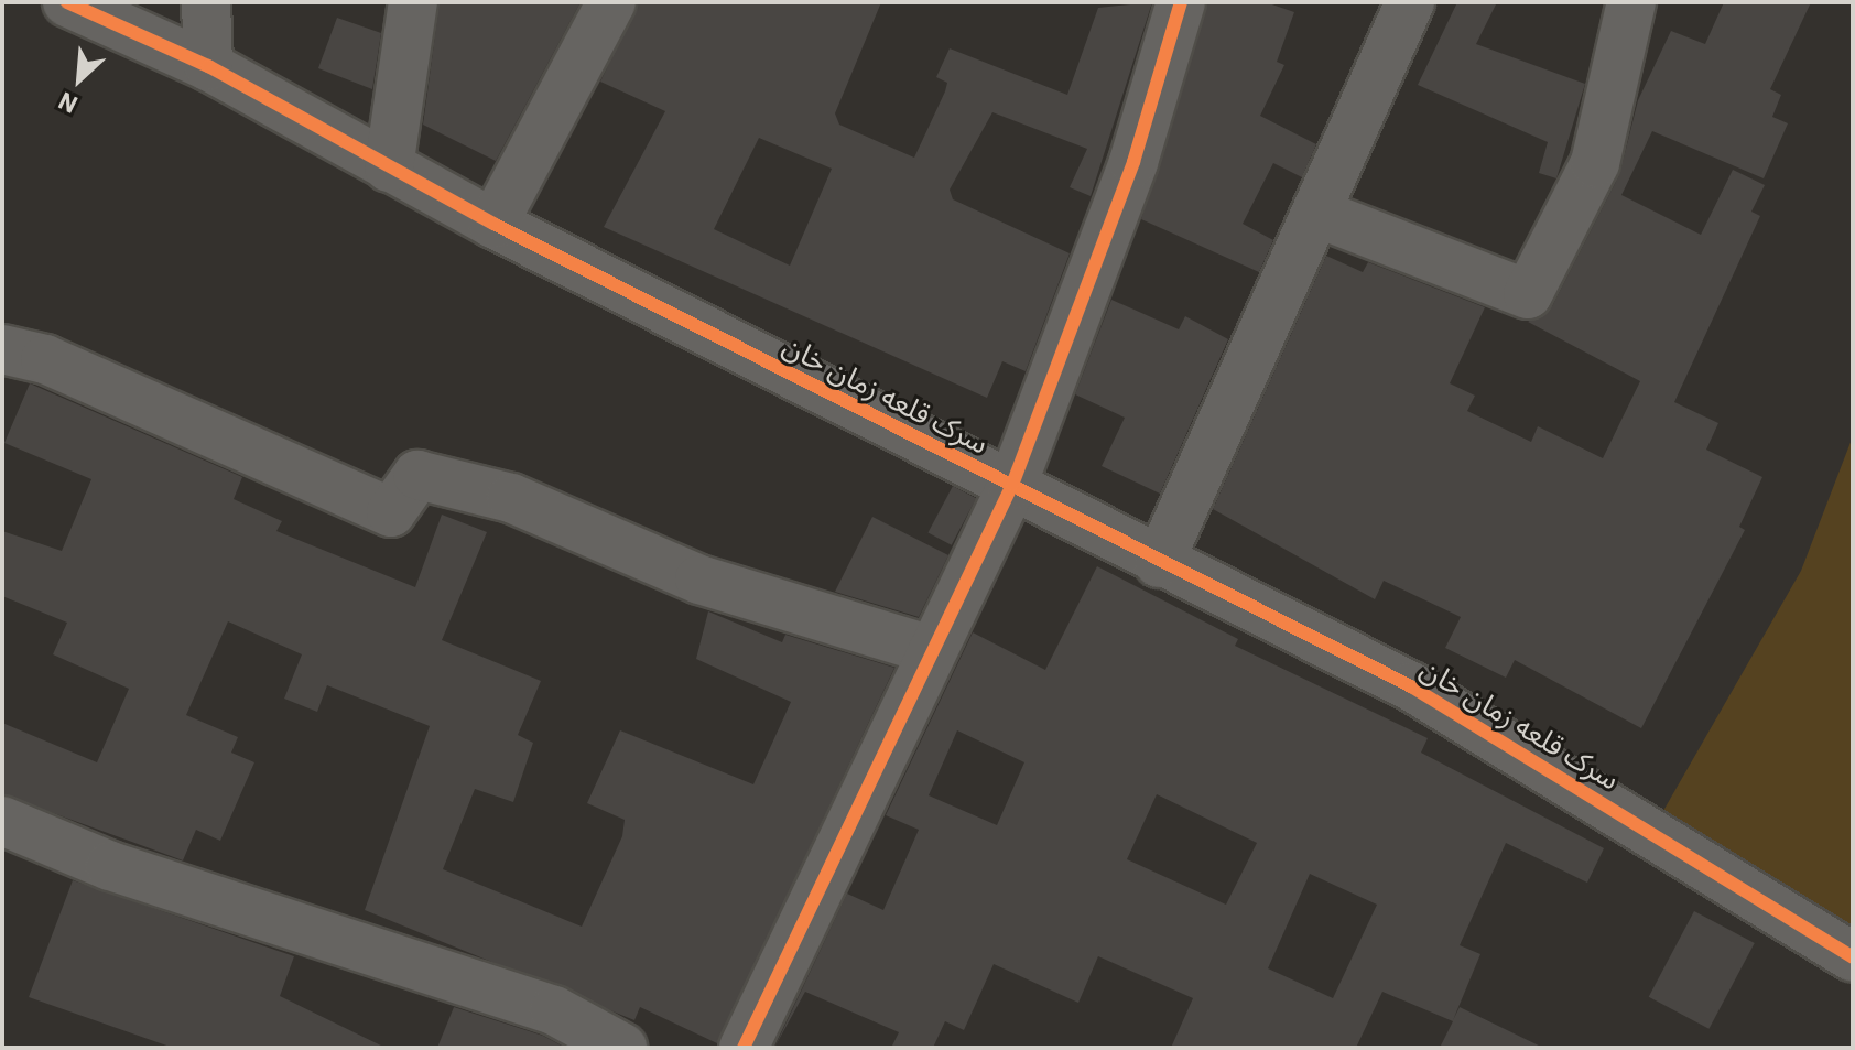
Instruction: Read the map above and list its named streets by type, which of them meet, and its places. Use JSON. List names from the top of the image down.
{
  "streets": {
    "street": ["سرک قلعه زمان خان"]
  },
  "north": "bottom left"
}
